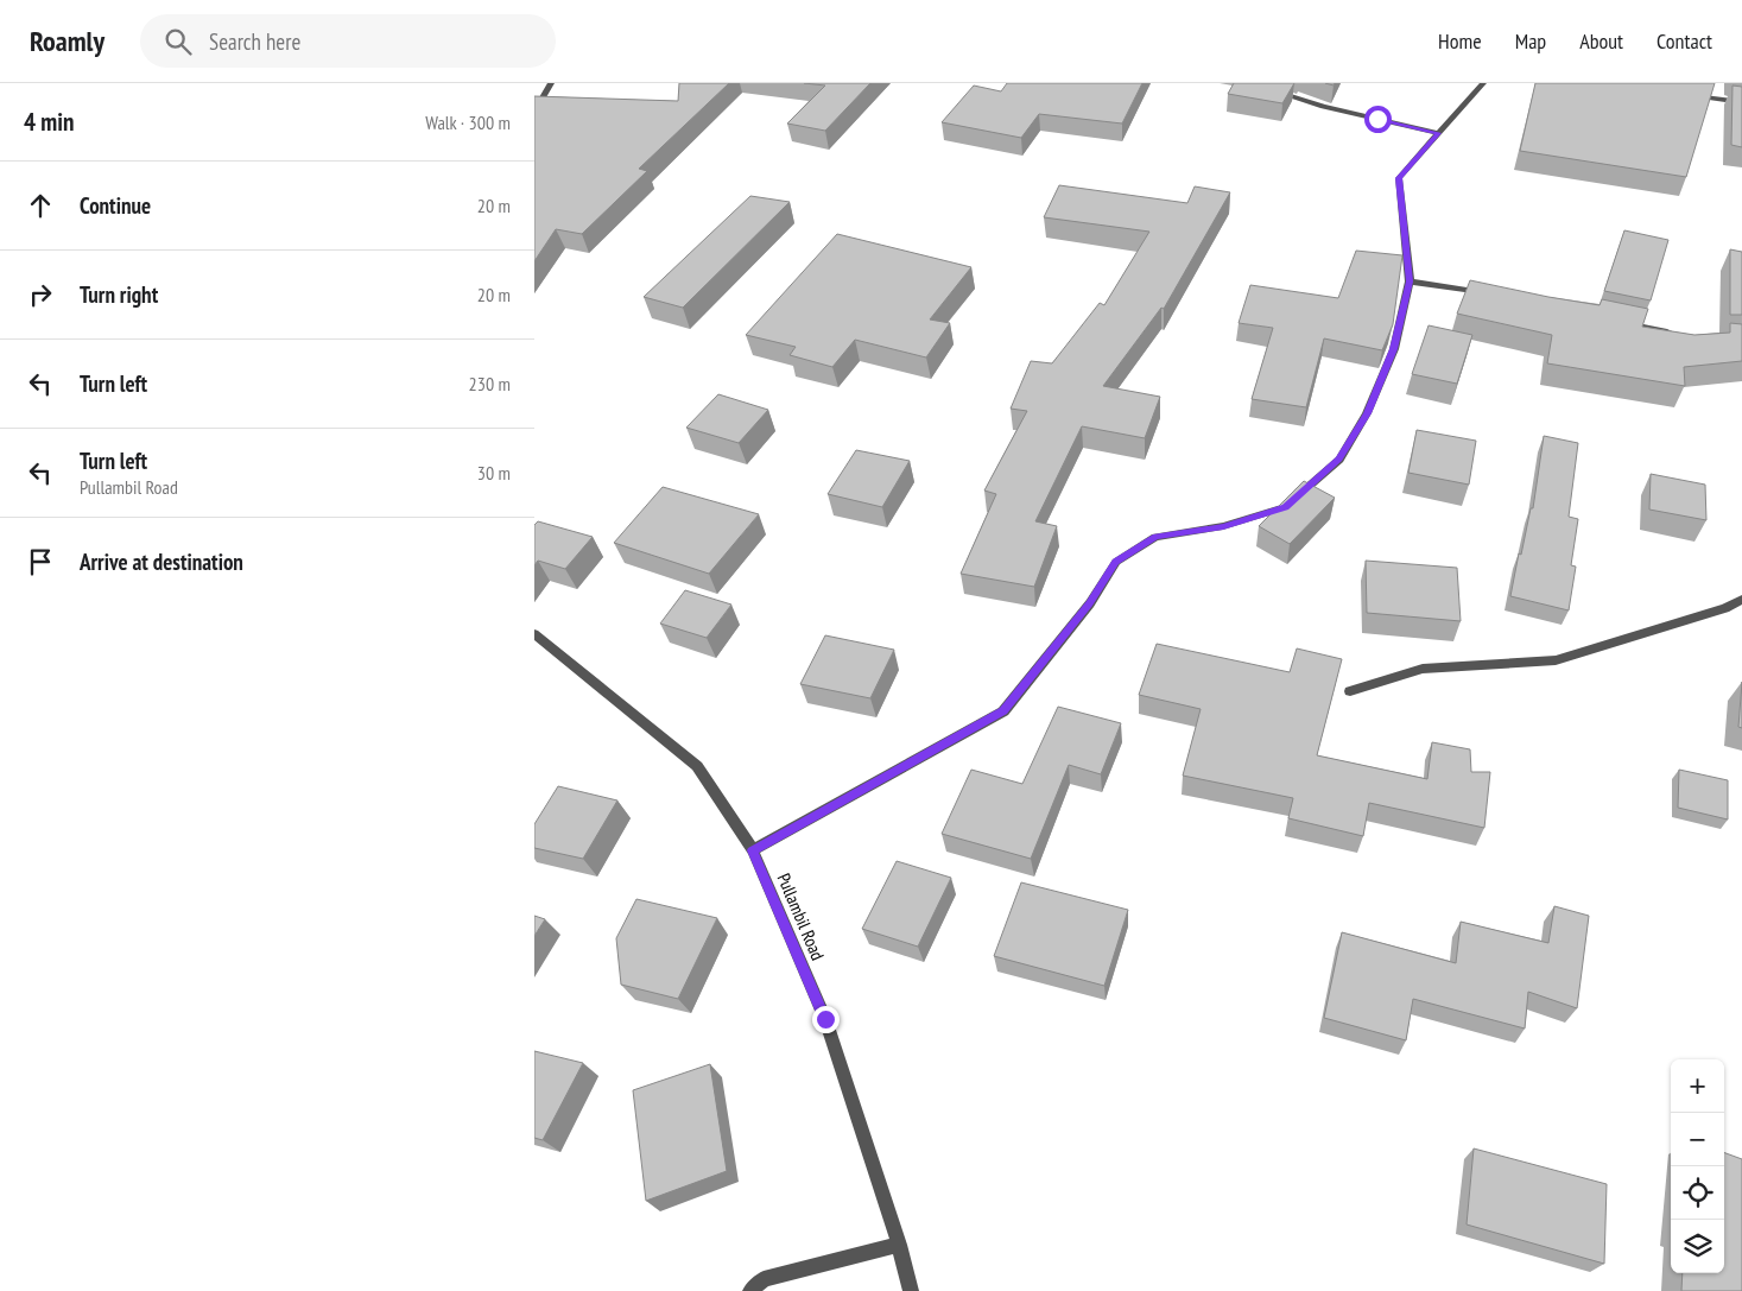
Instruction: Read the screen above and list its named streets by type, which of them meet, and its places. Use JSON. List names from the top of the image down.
{
  "streets": {
    "street": ["Pullambil Road"]
  },
  "page": {
    "header": "Roamly",
    "search": "Search here",
    "nav": [
      "Home",
      "Map",
      "About",
      "Contact"
    ],
    "heading": ["4 min", "Walk · 300 m"],
    "list": [
      ["Continue", "20 m"],
      ["Turn right", "20 m"],
      ["Turn left", "230 m"],
      ["Turn left", "Pullambil Road", "30 m"],
      "Arrive at destination"
    ],
    "map_buttons": ["+", "−"]
  }
}
